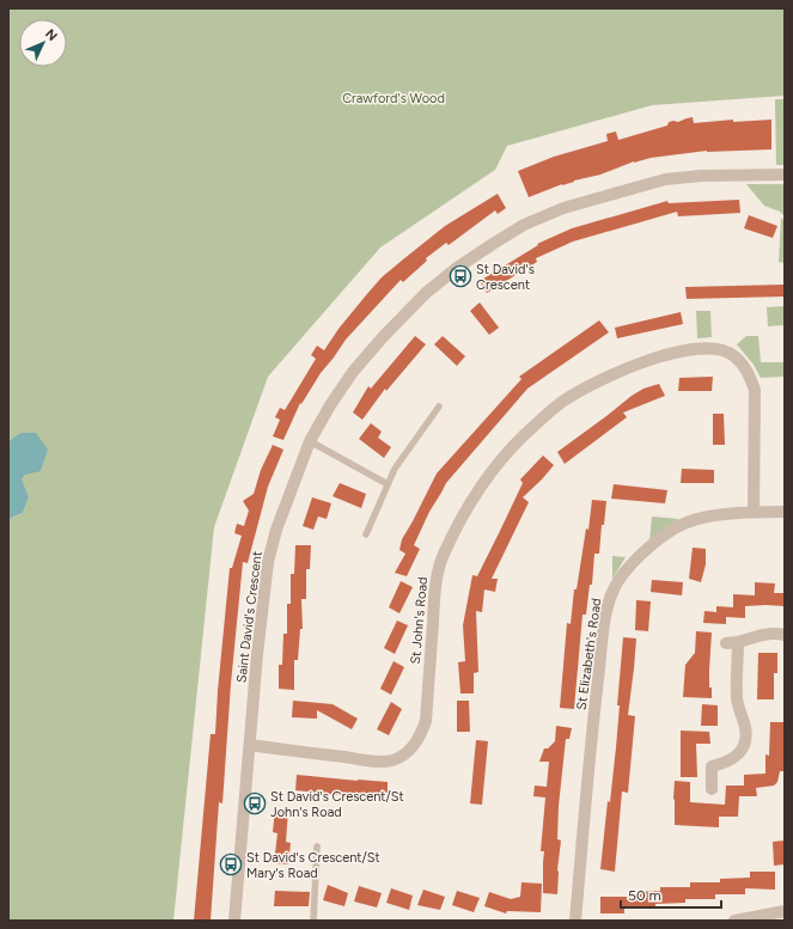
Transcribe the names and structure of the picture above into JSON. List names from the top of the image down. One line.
{"streets":{"street":["Saint David's Crescent","St John's Road","St Elizabeth's Road"]},"crossings":[["Saint David's Crescent","St John's Road"],["St John's Road","St Elizabeth's Road"]],"parks":["Crawford's Wood"],"places":{"bus stop":["St David's Crescent","St David's Crescent/St John's Road","St David's Crescent/St Mary's Road"]},"scale_bar":"50 m","north":"top right"}
